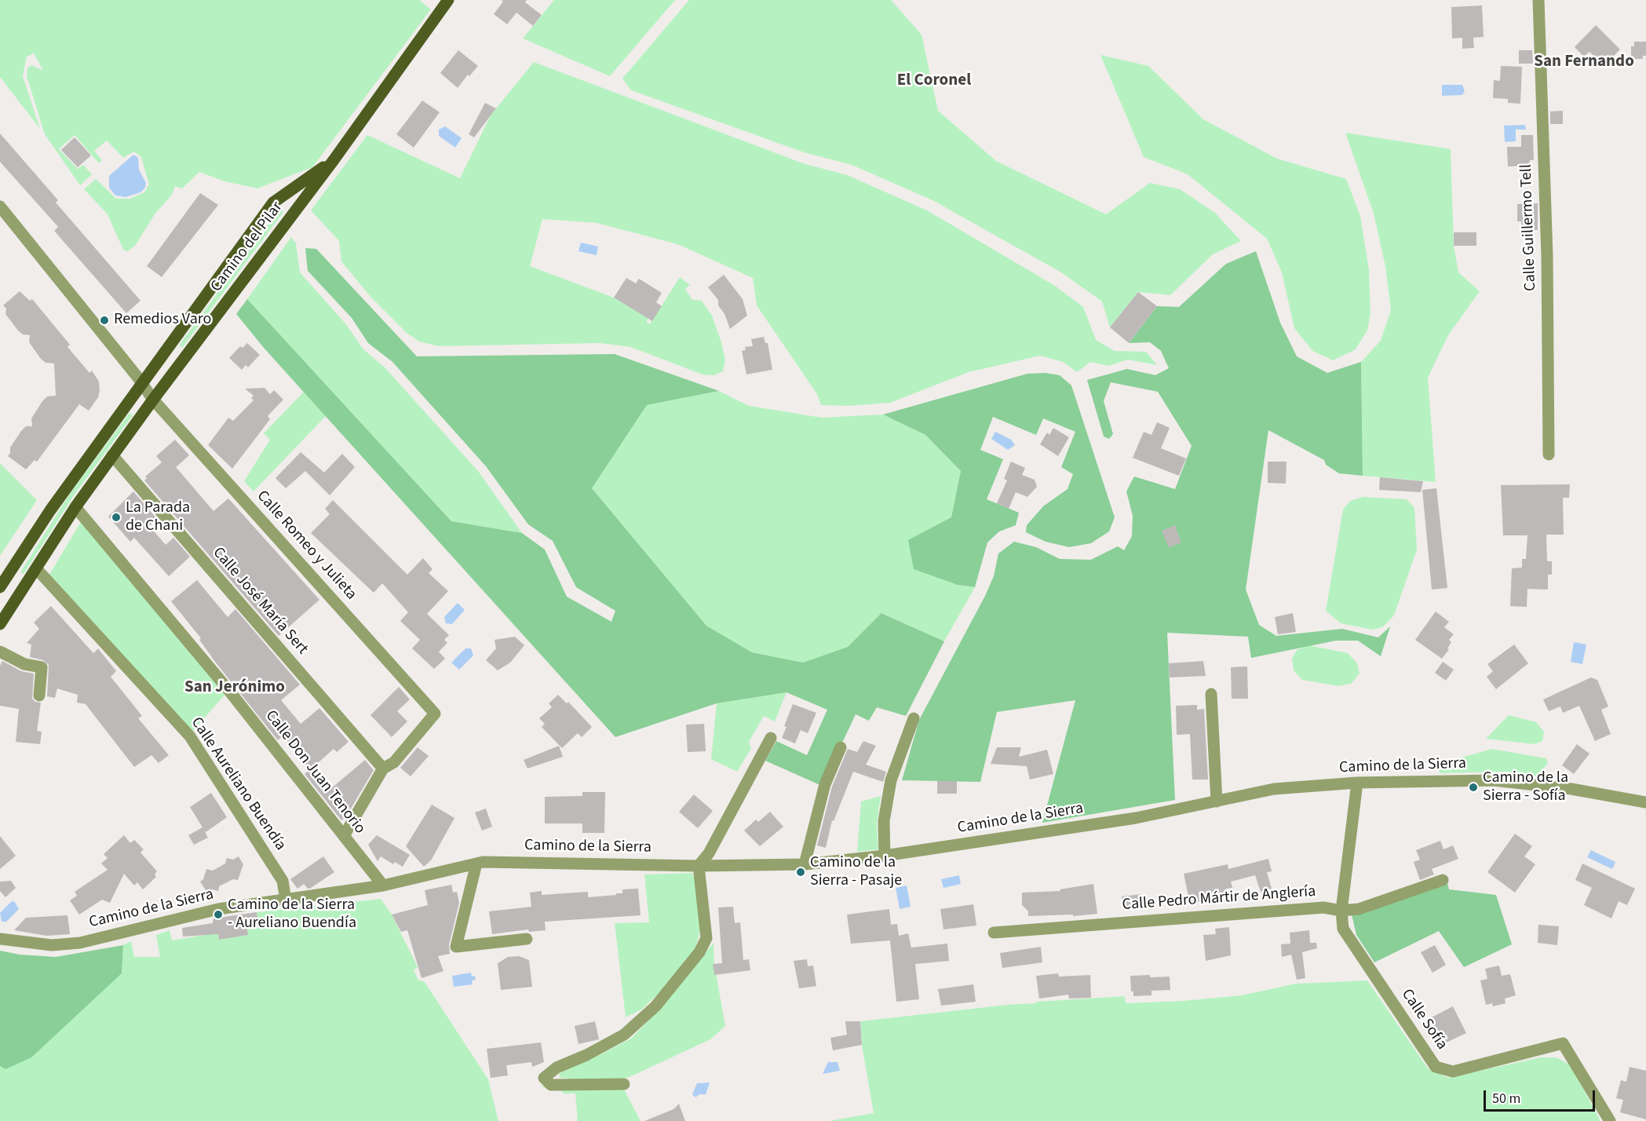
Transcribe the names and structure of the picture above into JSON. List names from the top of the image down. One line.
{"streets":{"main road":["Camino del Pilar"],"street":["Calle Guillermo Tell","Calle Romeo y Julieta","Calle José María Sert","Camino de la Sierra","Calle Don Juan Tenorio","Calle Aureliano Buendía","Calle Pedro Mártir de Anglería","Calle Sofía"]},"crossings":[["Camino del Pilar","Calle Romeo y Julieta"],["Camino del Pilar","Calle José María Sert"],["Camino del Pilar","Calle Don Juan Tenorio"],["Camino del Pilar","Calle Aureliano Buendía"],["Calle Romeo y Julieta","Calle José María Sert"],["Camino de la Sierra","Calle Don Juan Tenorio"],["Camino de la Sierra","Calle Aureliano Buendía"],["Camino de la Sierra","Calle Sofía"],["Calle Pedro Mártir de Anglería","Calle Sofía"]],"districts":["San Fernando","El Coronel","San Jerónimo"],"places":["Remedios Varo","La Parada de Chani","Camino de la Sierra - Sofía","Camino de la Sierra - Pasaje","Camino de la Sierra - Aureliano Buendía"],"scale_bar":"50 m"}
